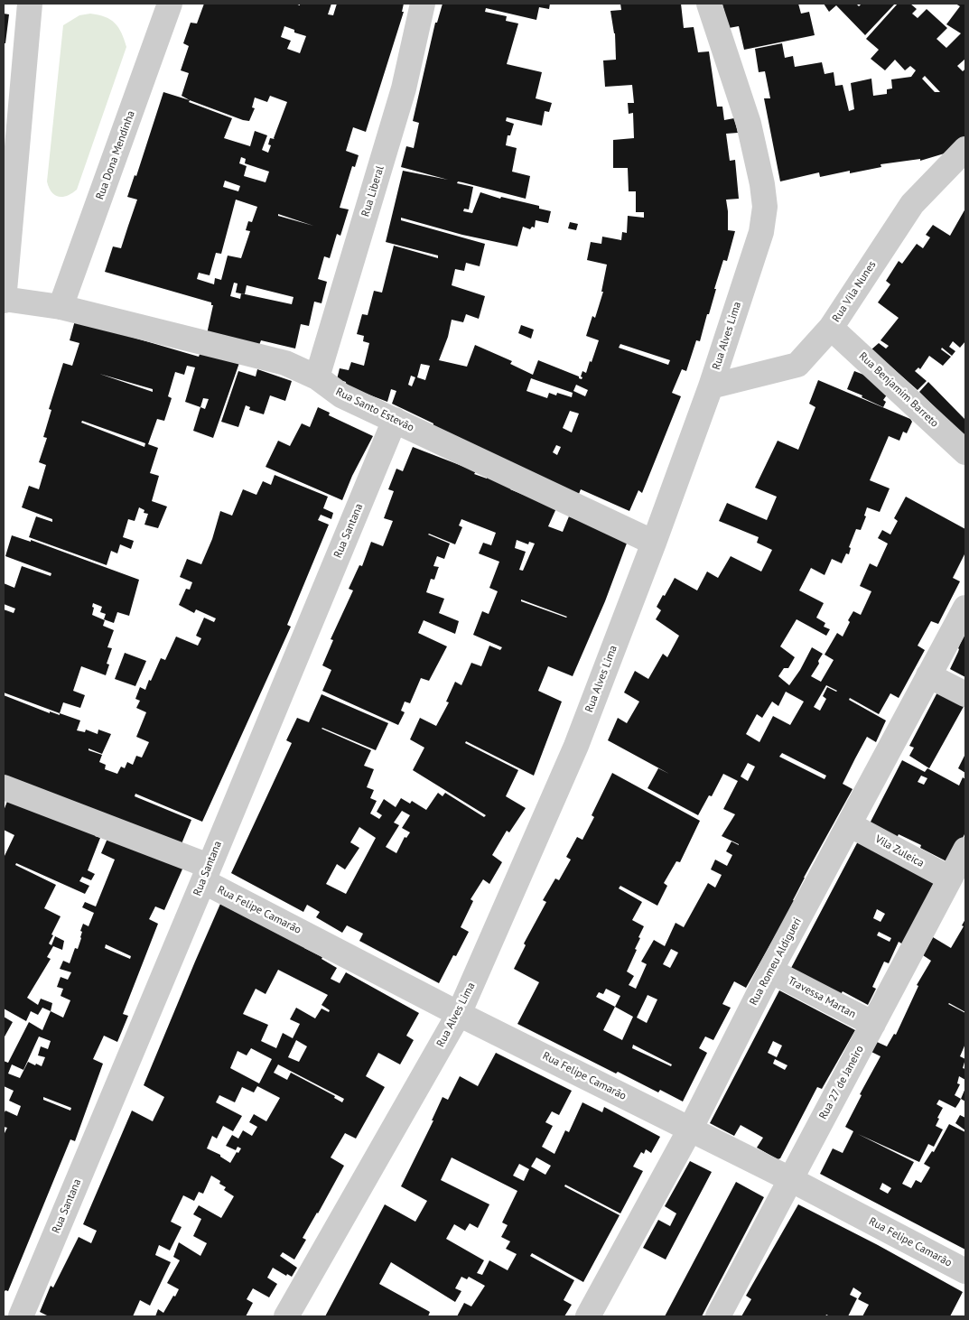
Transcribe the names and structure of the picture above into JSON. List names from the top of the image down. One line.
{"streets":{"street":["Rua Dona Mendinha","Rua Liberal","Rua Vila Nunes","Rua Alves Lima","Rua Benjamim Barreto","Rua Santo Estevão","Rua Santana","Vila Zuleica","Rua Felipe Camarão","Rua Romeu Aldigueri","Travessa Martan","Rua 27 de Janeiro"]},"crossings":[["Rua Dona Mendinha","Rua Santo Estevão"],["Rua Liberal","Rua Santo Estevão"],["Rua Vila Nunes","Rua Alves Lima"],["Rua Vila Nunes","Rua Benjamim Barreto"],["Rua Alves Lima","Rua Santo Estevão"],["Rua Alves Lima","Rua Felipe Camarão"],["Rua Santo Estevão","Rua Santana"],["Rua Santana","Rua Felipe Camarão"],["Vila Zuleica","Rua Romeu Aldigueri"],["Vila Zuleica","Rua 27 de Janeiro"],["Rua Felipe Camarão","Rua Romeu Aldigueri"],["Rua Felipe Camarão","Rua 27 de Janeiro"],["Rua Romeu Aldigueri","Travessa Martan"],["Travessa Martan","Rua 27 de Janeiro"]]}
